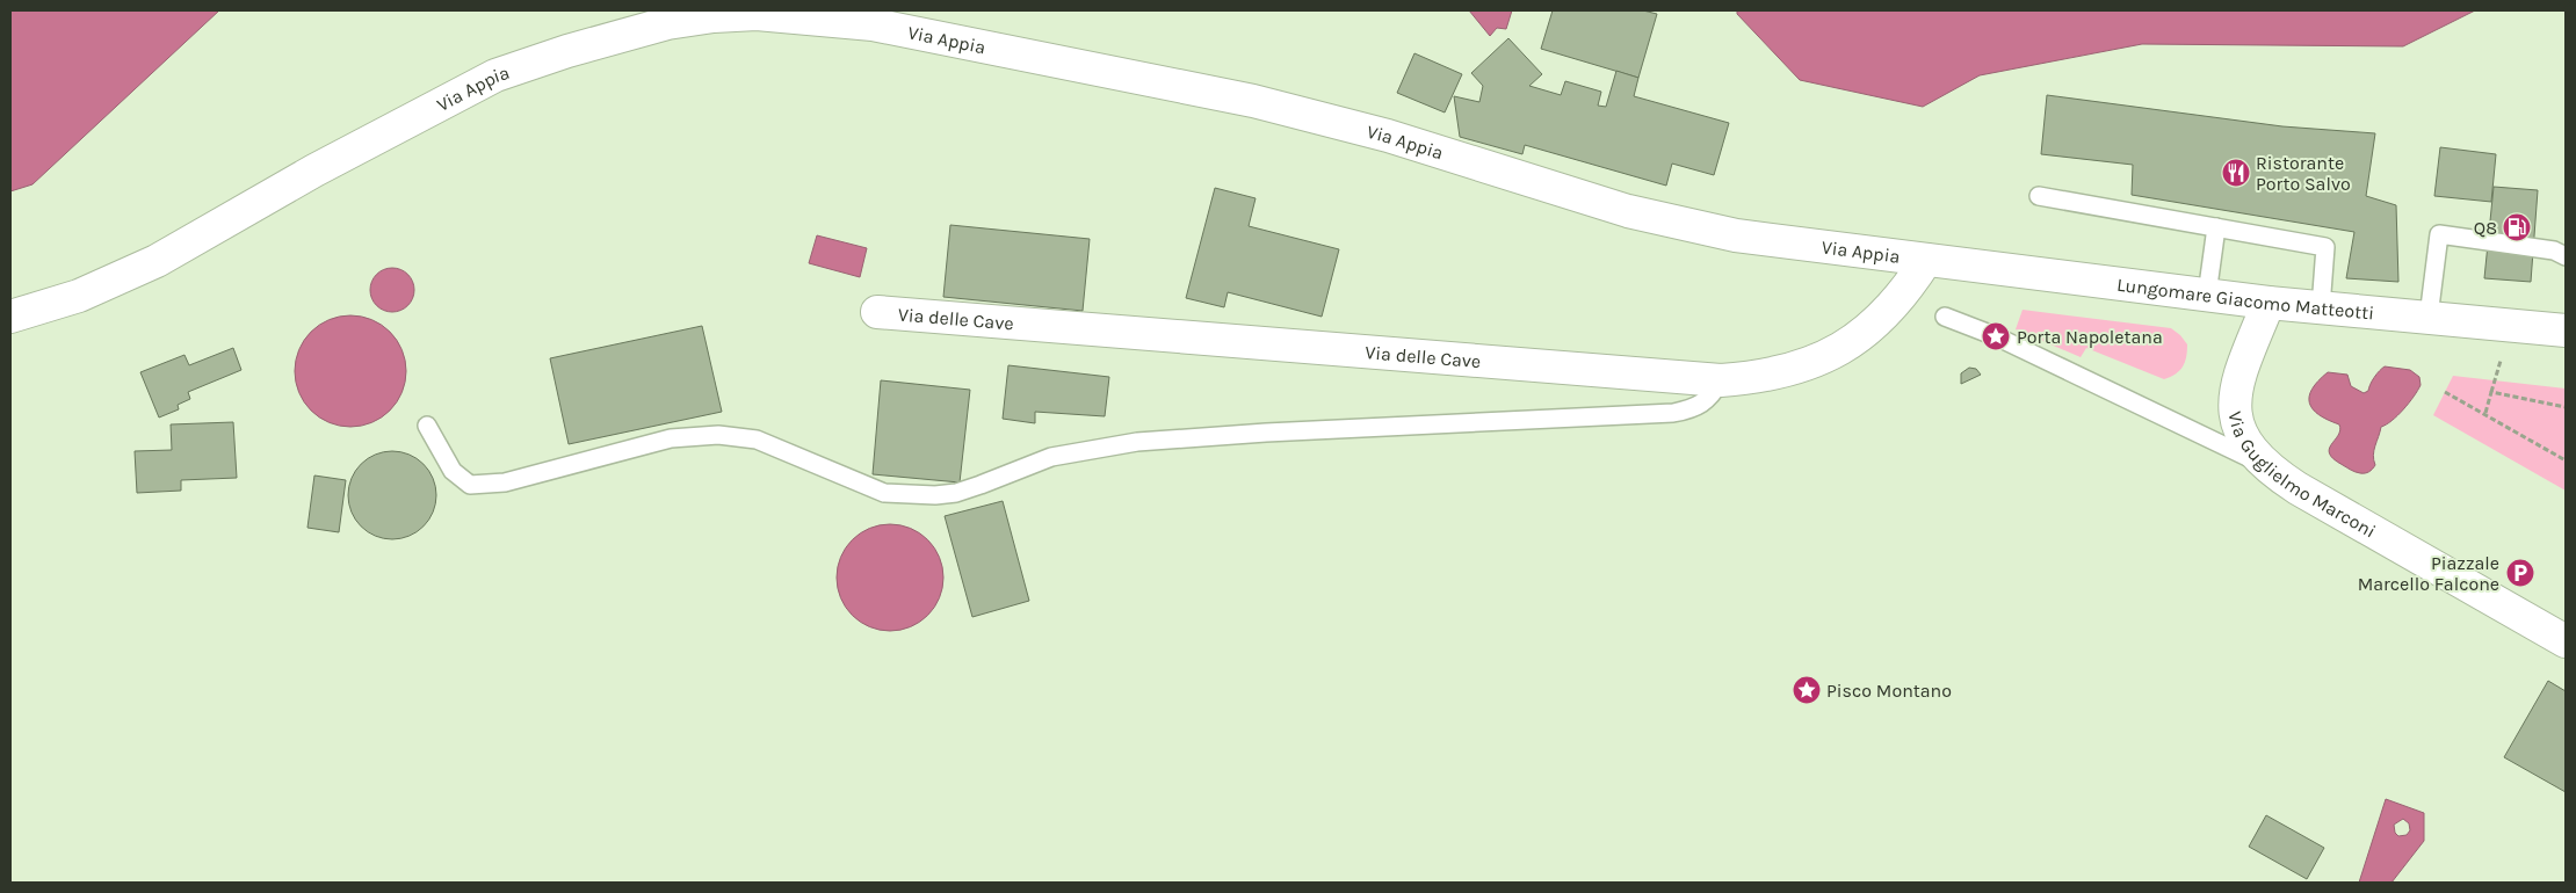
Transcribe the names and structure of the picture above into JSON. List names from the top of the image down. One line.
{"streets":{"main road":["Via Appia","Lungomare Giacomo Matteotti","Via delle Cave","Via Guglielmo Marconi"]},"crossings":[["Via Appia","Lungomare Giacomo Matteotti"],["Via Appia","Via delle Cave"],["Lungomare Giacomo Matteotti","Via delle Cave"],["Lungomare Giacomo Matteotti","Via Guglielmo Marconi"]],"places":{"restaurant":["Ristorante Porto Salvo"],"fuel station":["Q8"],"place":["Porta Napoletana","Pisco Montano"],"parking":["Piazzale Marcello Falcone"]}}
